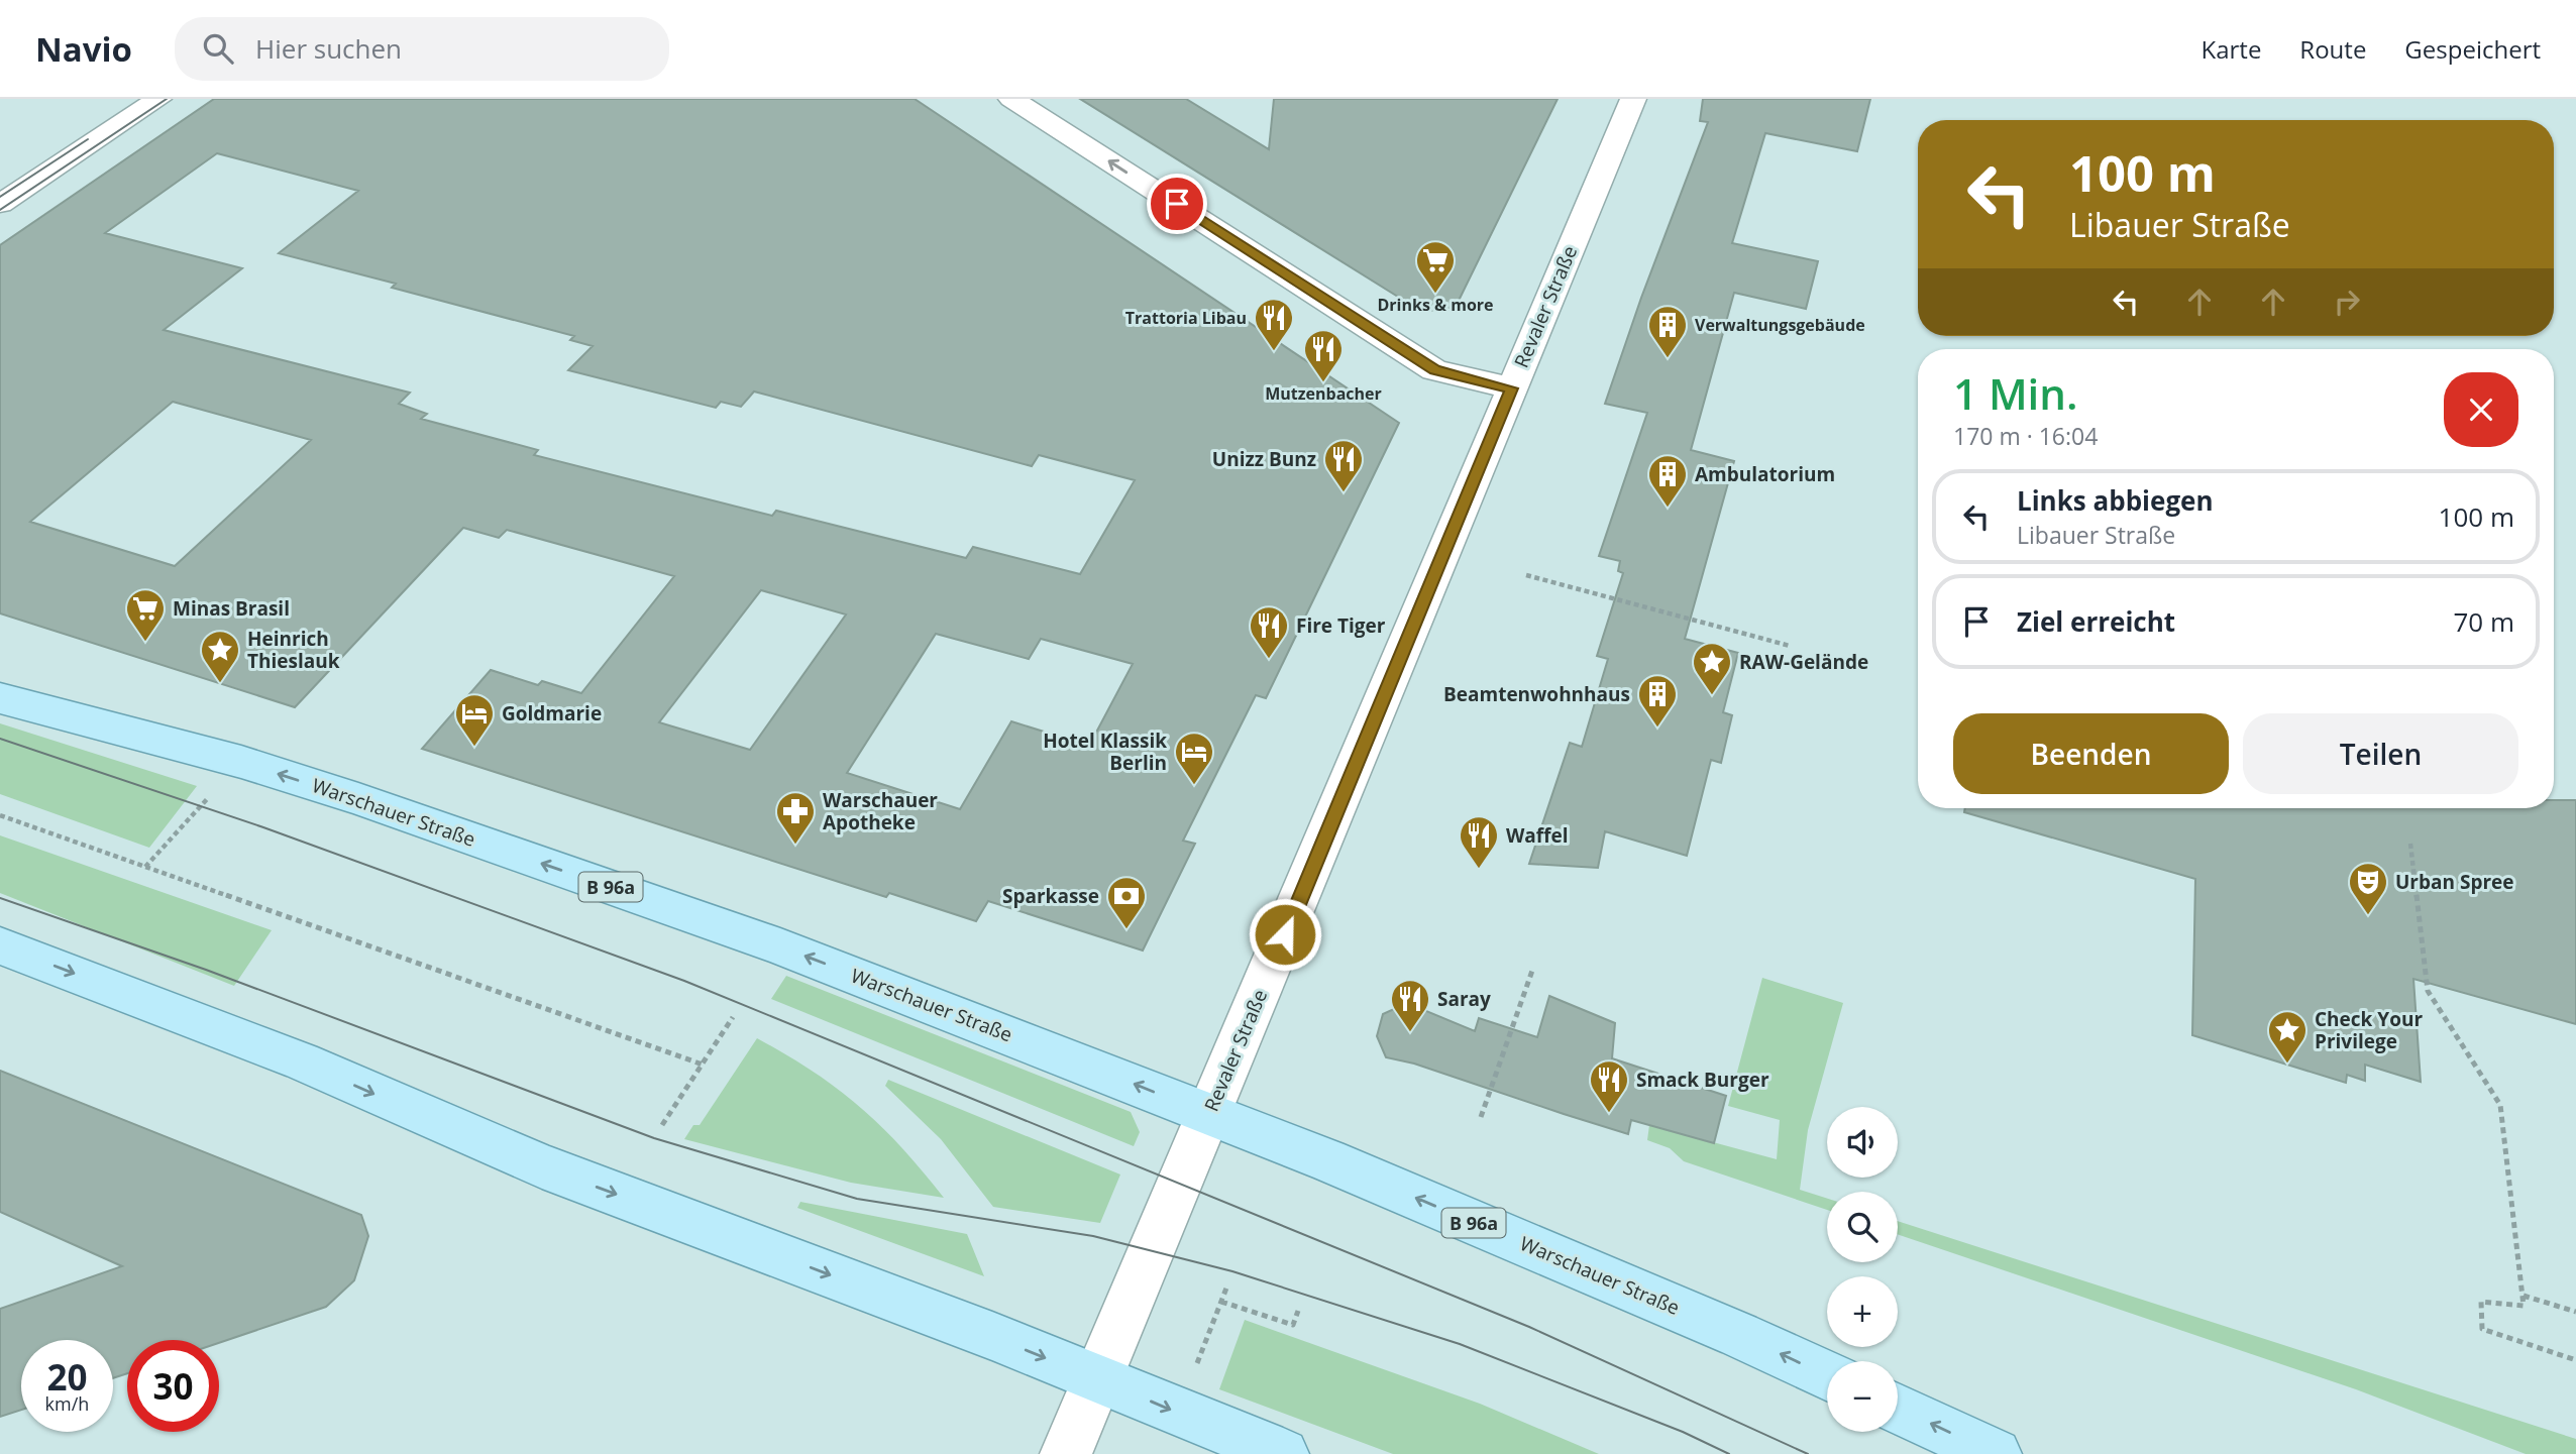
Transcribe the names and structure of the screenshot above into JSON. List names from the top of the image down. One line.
{"streets":{"main road":["Warschauer Straße","B 96a"],"street":["Revaler Straße"]},"crossings":[["Revaler Straße","Warschauer Straße"]],"places":{"supermarket":["Drinks & more","Minas Brasil"],"restaurant":["Trattoria Libau","Mutzenbacher","Unizz Bunz","Fire Tiger","Waffel","Saray","Smack Burger"],"building":["Verwaltungsgebäude","Ambulatorium","Beamtenwohnhaus"],"place":["Heinrich Thieslauk","RAW-Gelände","Check Your Privilege"],"hotel":["Goldmarie","Hotel Klassik Berlin"],"pharmacy":["Warschauer Apotheke"],"theatre":["Urban Spree"],"bank":["Sparkasse"]},"page":{"header":"Navio","search":"Hier suchen","nav":["Karte","Route","Gespeichert"],"turn":["100 m","Libauer Straße"],"heading":["1 Min.","170 m · 16:04"],"list":[{"name":"Links abbiegen","note":"Libauer Straße","value":"100 m"},{"name":"Ziel erreicht","value":"70 m"}],"buttons":["Beenden","Teilen"],"map_buttons":["+","−"],"speed":"20 km/h","limit":"30"}}
